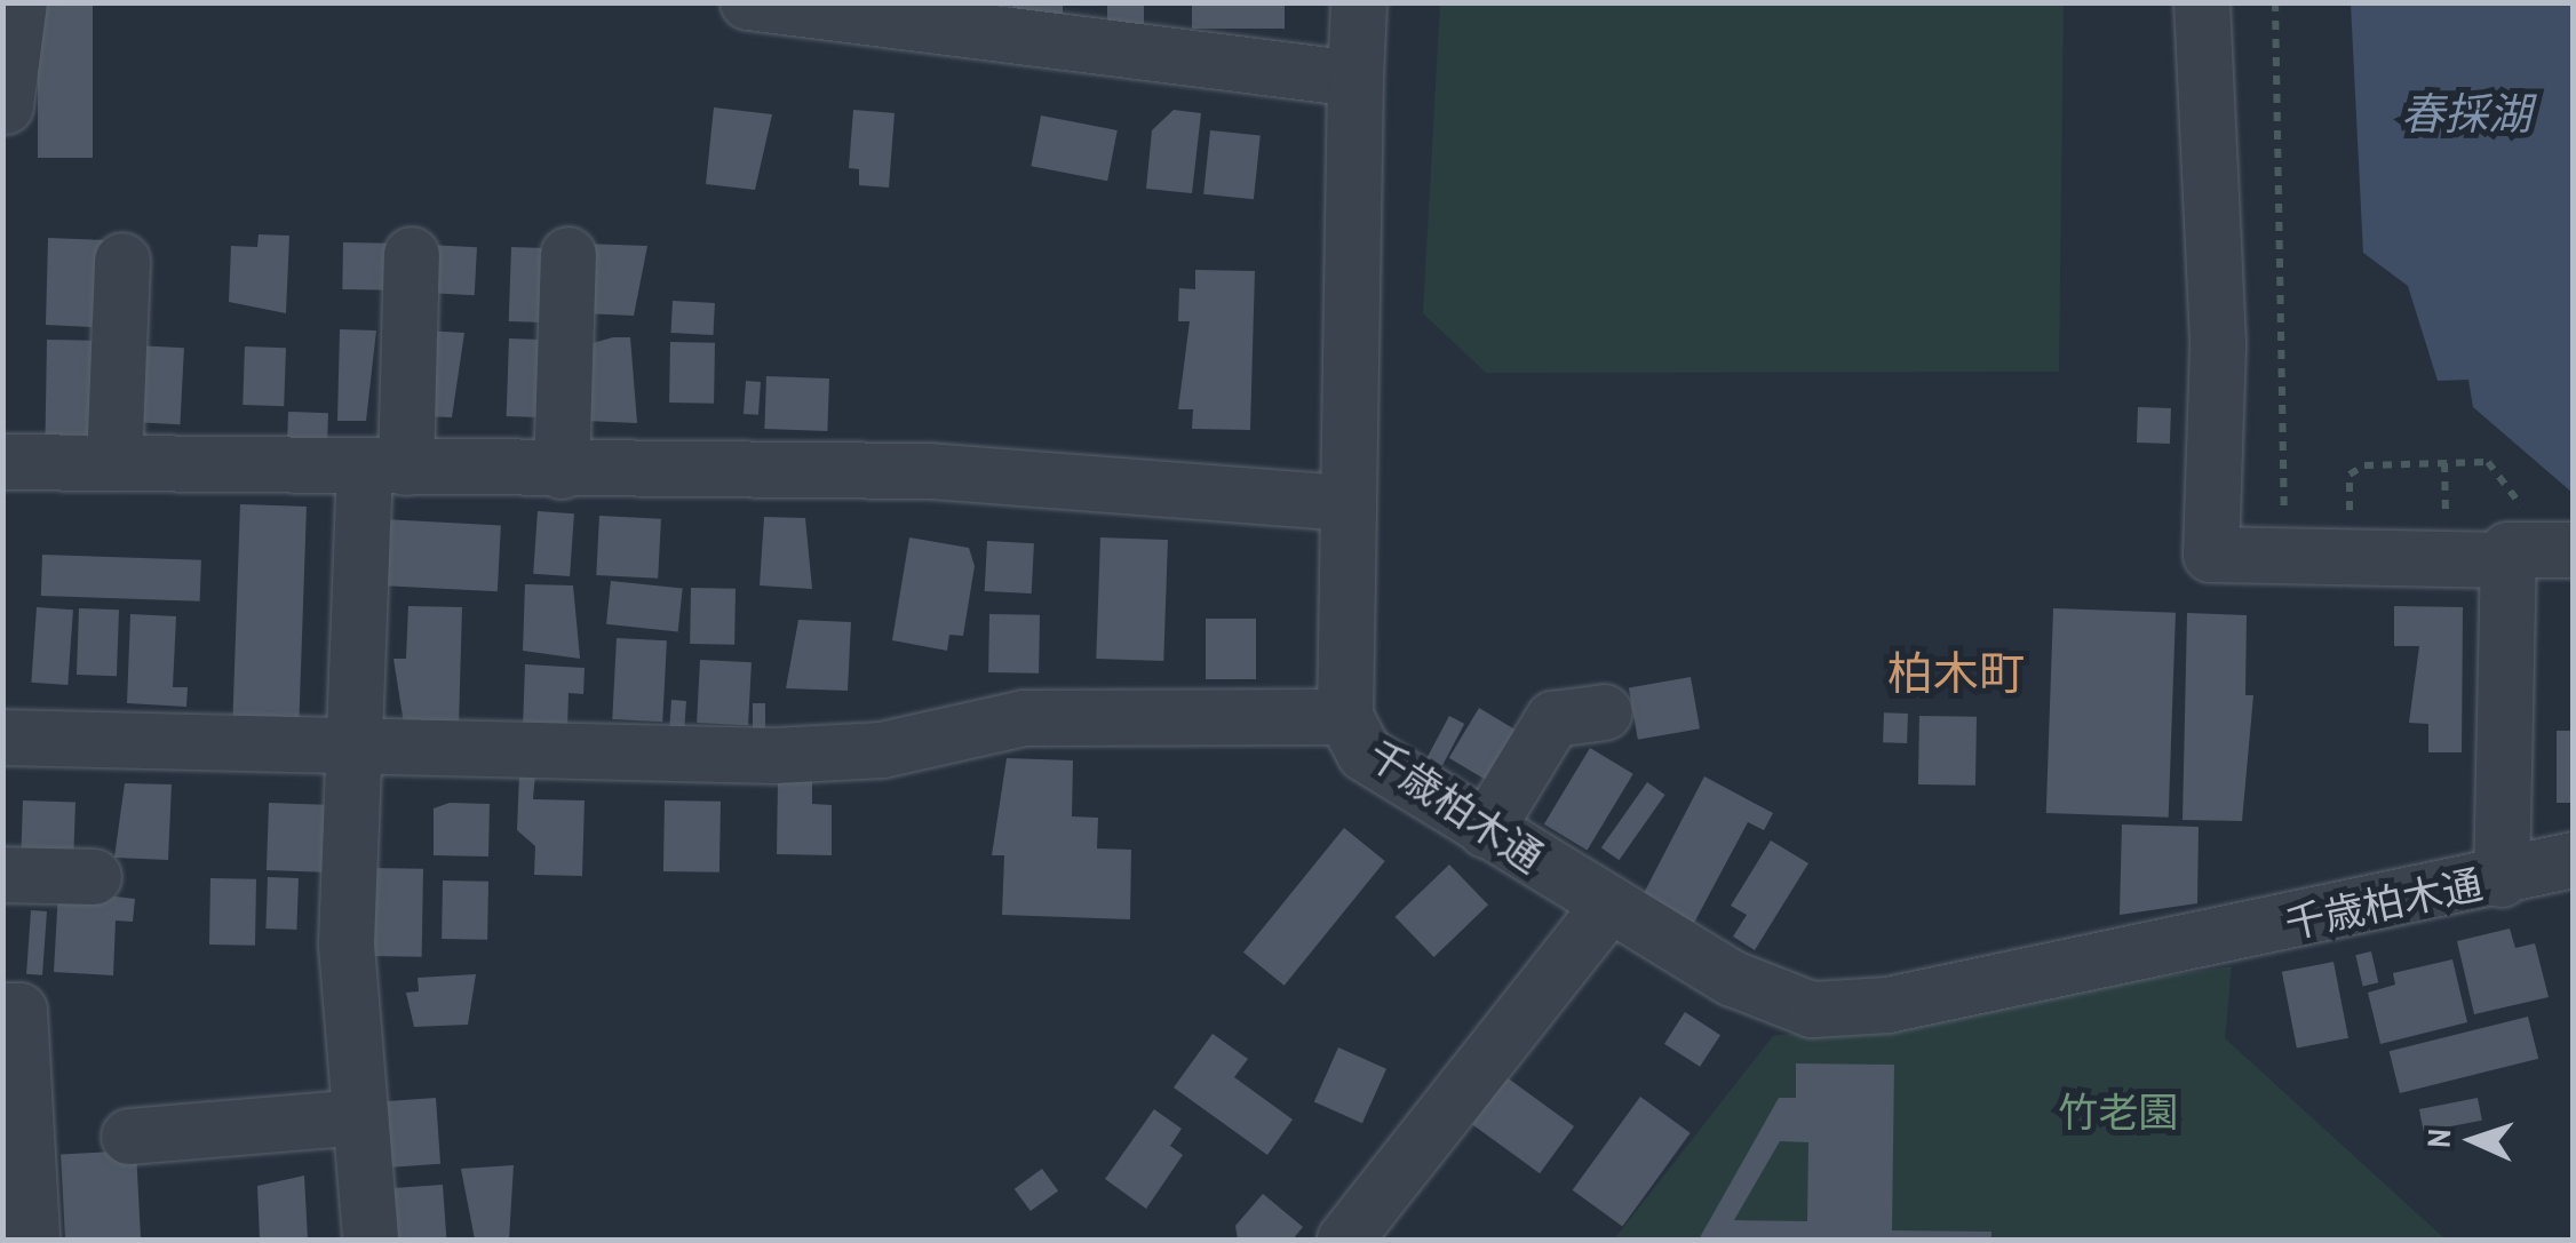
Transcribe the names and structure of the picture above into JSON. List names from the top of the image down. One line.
{"streets":{"street":["千歳柏木通"]},"districts":["柏木町"],"water":["春採湖"],"parks":["竹老園"],"north":"left"}
